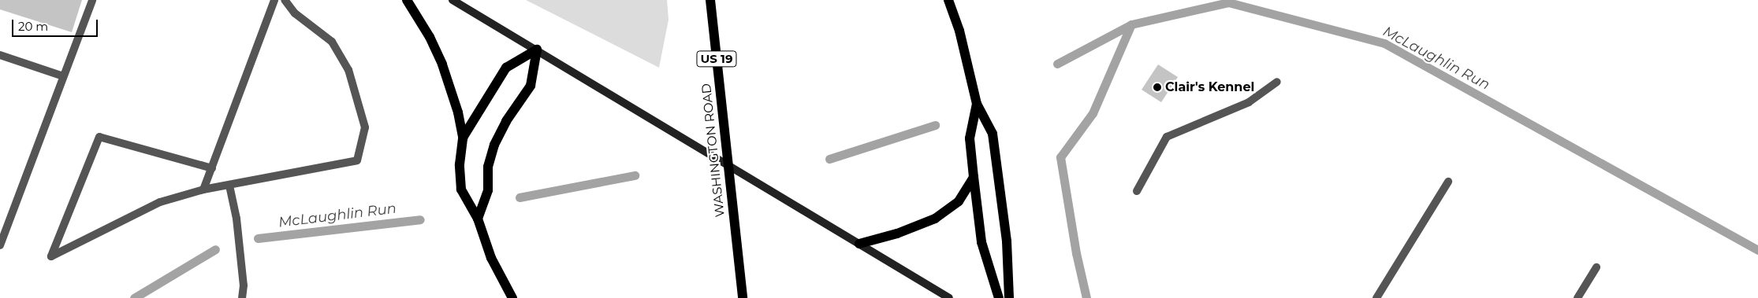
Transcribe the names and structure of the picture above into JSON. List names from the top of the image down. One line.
{"streets":{"main road":["US 19","WASHINGTON ROAD"]},"water":["McLaughlin Run"],"places":["Clair's Kennel"],"scale_bar":"20 m"}
